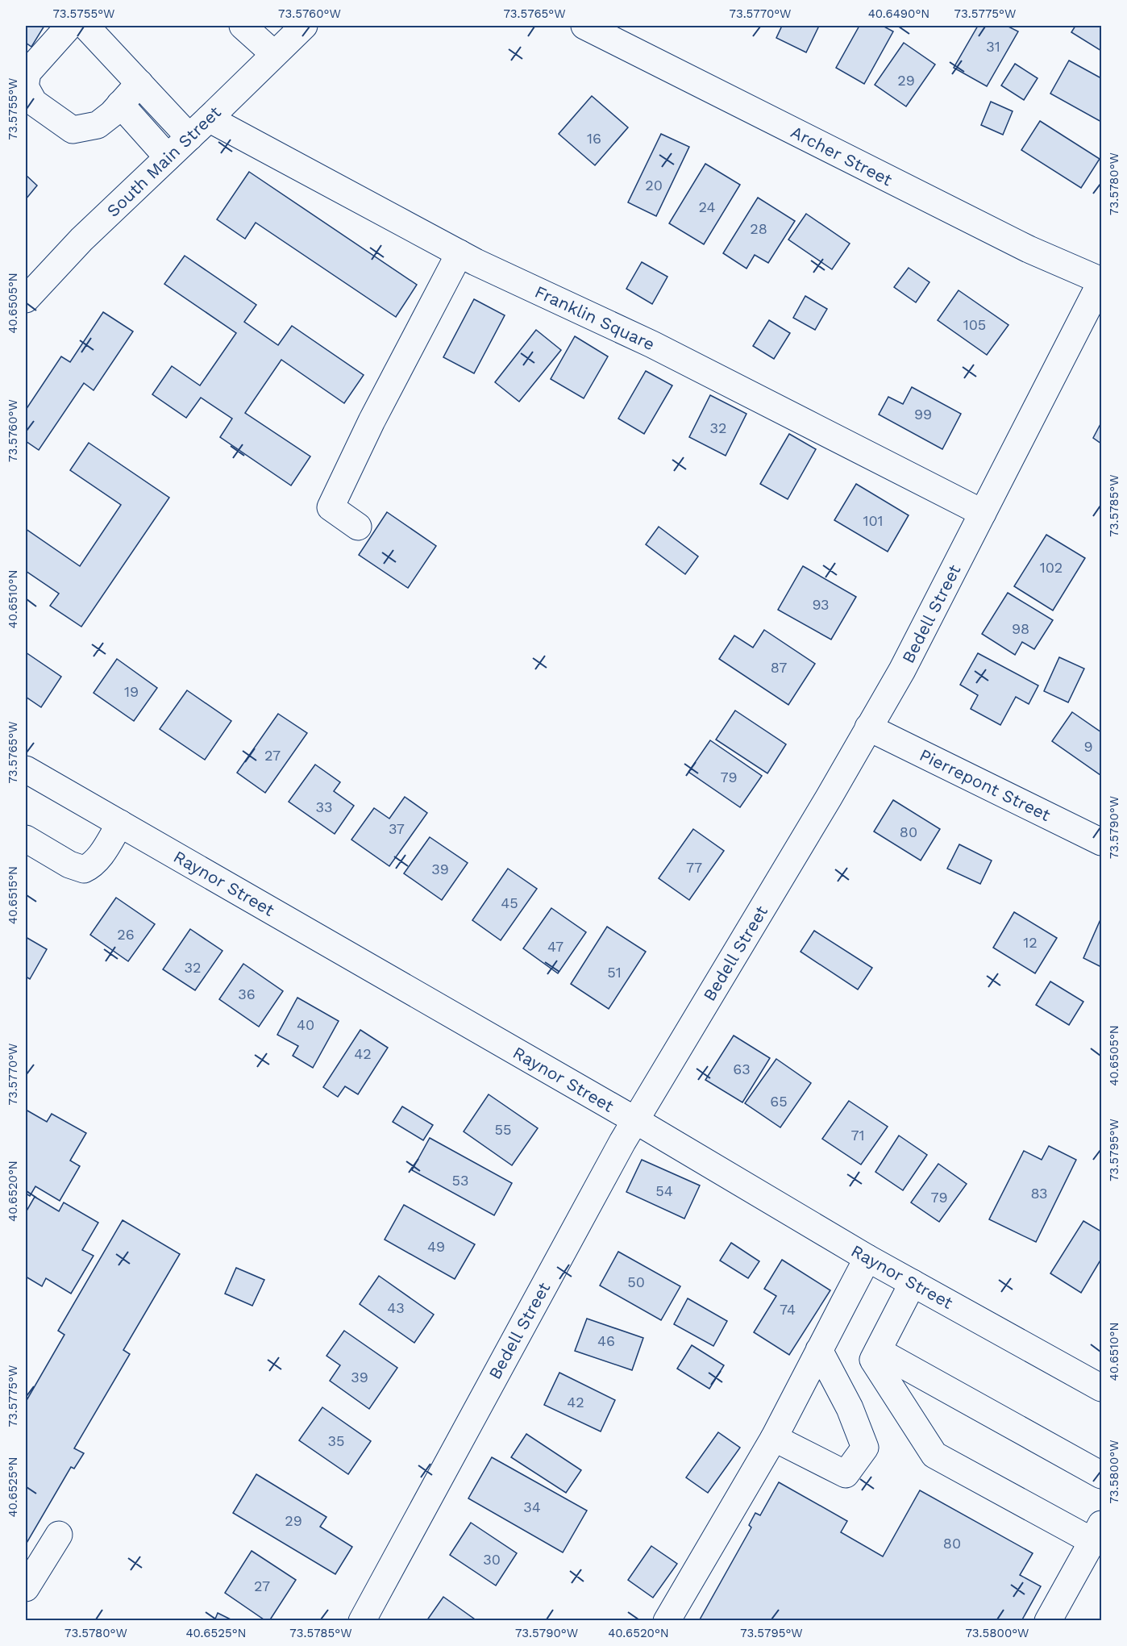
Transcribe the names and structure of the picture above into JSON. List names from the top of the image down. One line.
{"streets":{"street":["Archer Street","South Main Street","Franklin Square","Bedell Street","Pierrepont Street","Raynor Street"]},"crossings":[["Archer Street","Bedell Street"],["South Main Street","Franklin Square"],["Franklin Square","Bedell Street"],["Bedell Street","Pierrepont Street"],["Bedell Street","Raynor Street"]],"house_numbers":["31","29","16","20","24","28","105","99","32","101","102","93","98","87","19","9","27","79","33","37","80","77","39","45","26","12","47","32","51","36","40","42","63","65","55","71","53","54","83","79","49","50","43","74","46","39","42","35","34","29","80","30","27"],"coordinates":["73.5755°W","73.5760°W","73.5765°W","73.5770°W","40.6490°N","73.5775°W","73.5780°W","40.6505°N","73.5785°W","40.6510°N","73.5790°W","40.6515°N","73.5795°W","40.6520°N","73.5800°W","40.6525°N"]}
